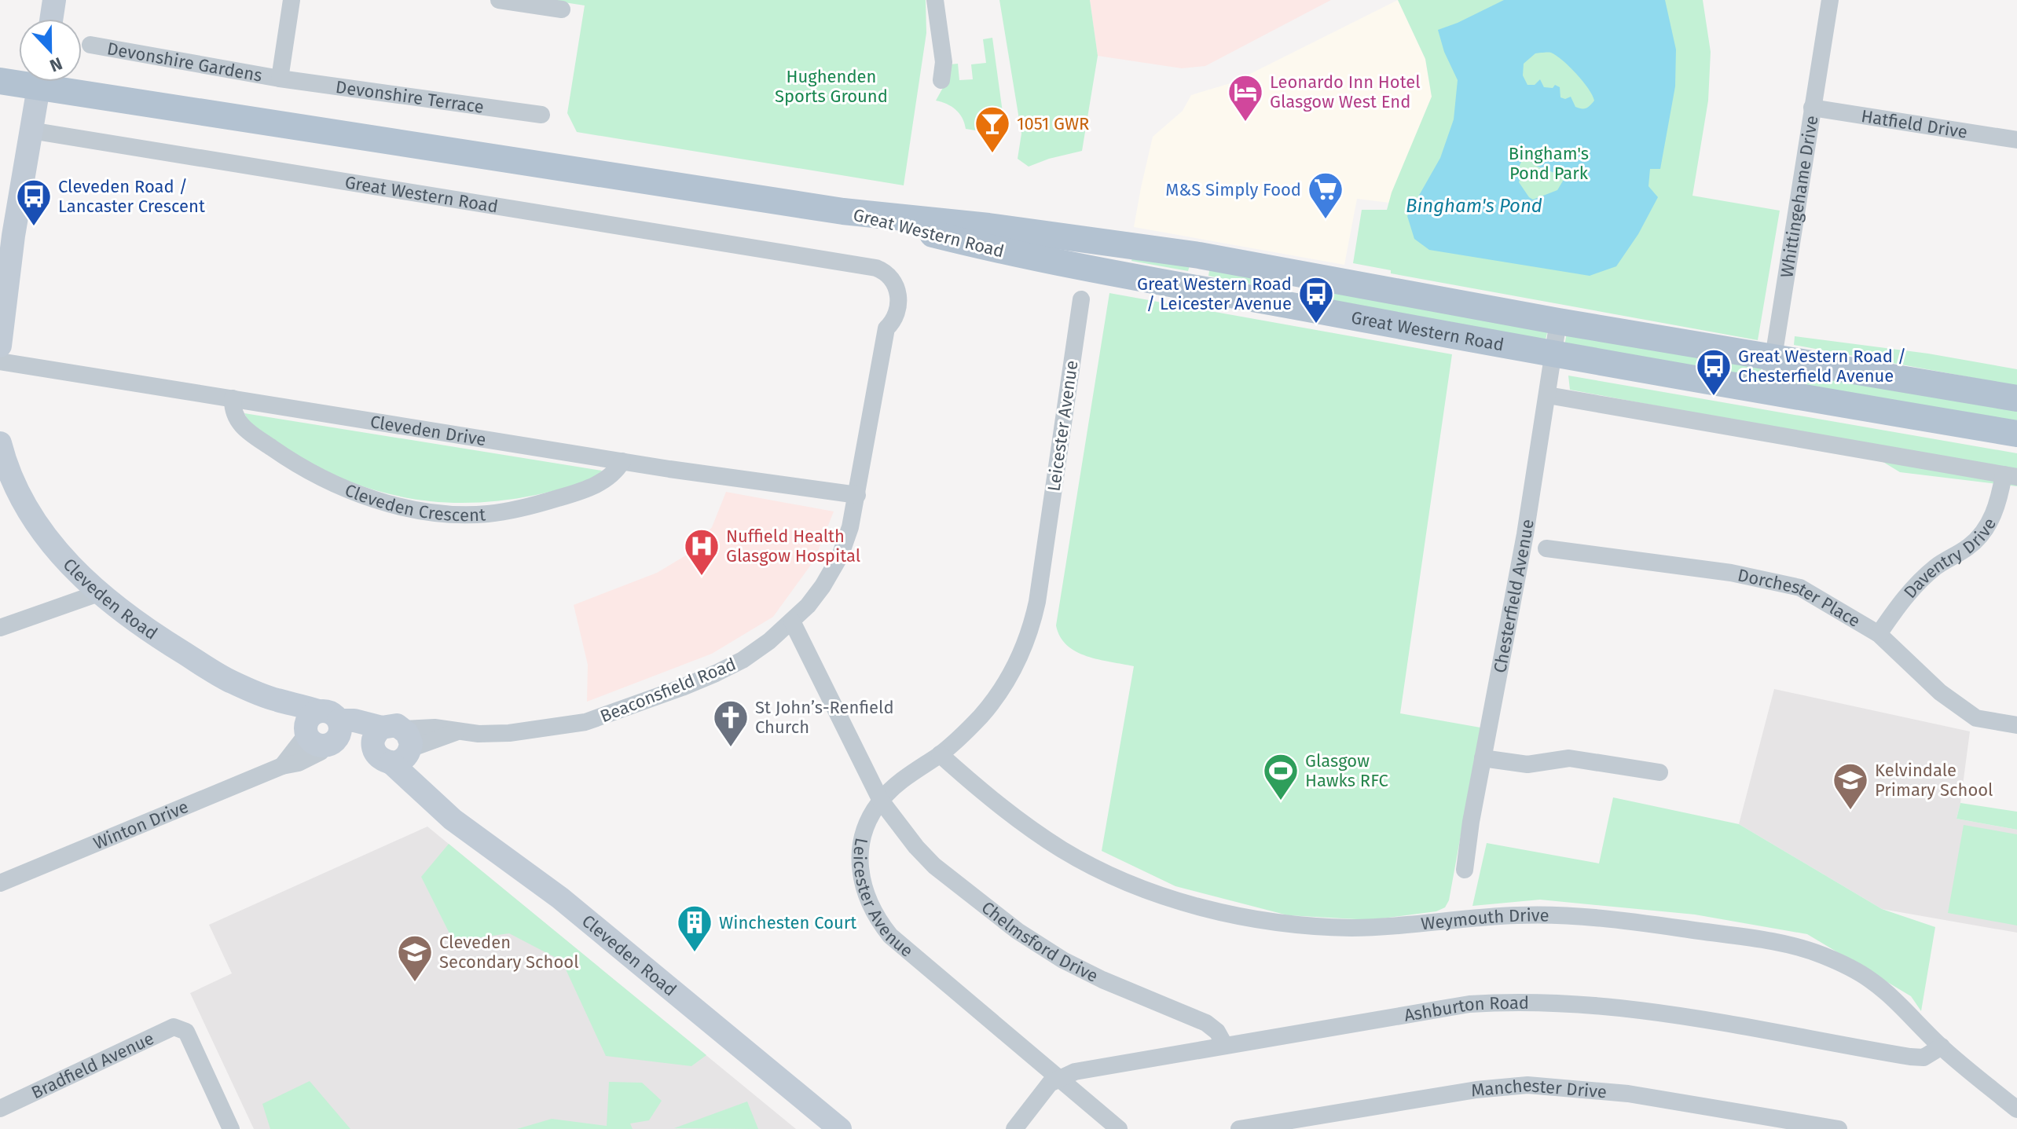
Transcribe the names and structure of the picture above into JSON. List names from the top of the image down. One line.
{"streets":{"main road":["Great Western Road"],"street":["Devonshire Gardens","Devonshire Terrace","Hatfield Drive","Whittingehame Drive","Leicester Avenue","Cleveden Drive","Cleveden Crescent","Daventry Drive","Chesterfield Avenue","Cleveden Road","Dorchester Place","Beaconsfield Road","Winton Drive","Weymouth Drive","Chelmsford Drive","Ashburton Road","Bradfield Avenue","Manchester Drive"]},"crossings":[["Devonshire Gardens","Devonshire Terrace"],["Hatfield Drive","Whittingehame Drive"],["Great Western Road","Whittingehame Drive"],["Great Western Road","Chesterfield Avenue"],["Great Western Road","Beaconsfield Road"],["Leicester Avenue","Weymouth Drive"],["Leicester Avenue","Chelmsford Drive"],["Leicester Avenue","Ashburton Road"],["Cleveden Drive","Cleveden Crescent"],["Cleveden Drive","Beaconsfield Road"],["Daventry Drive","Dorchester Place"],["Cleveden Road","Beaconsfield Road"],["Cleveden Road","Winton Drive"],["Beaconsfield Road","Chelmsford Drive"],["Weymouth Drive","Ashburton Road"],["Chelmsford Drive","Ashburton Road"]],"water":["Bingham's Pond"],"parks":["Hughenden Sports Ground","Bingham's Pond Park"],"places":{"hotel":["Leonardo Inn Hotel Glasgow West End"],"bar":["1051 GWR"],"supermarket":["M&S Simply Food"],"bus stop":["Cleveden Road / Lancaster Crescent","Great Western Road / Leicester Avenue","Great Western Road / Chesterfield Avenue"],"hospital":["Nuffield Health Glasgow Hospital"],"church":["St John’s-Renfield Church"],"sports":["Glasgow Hawks RFC"],"school or university":["Kelvindale Primary School","Cleveden Secondary School"],"building":["Winchesten Court"]},"north":"bottom"}
